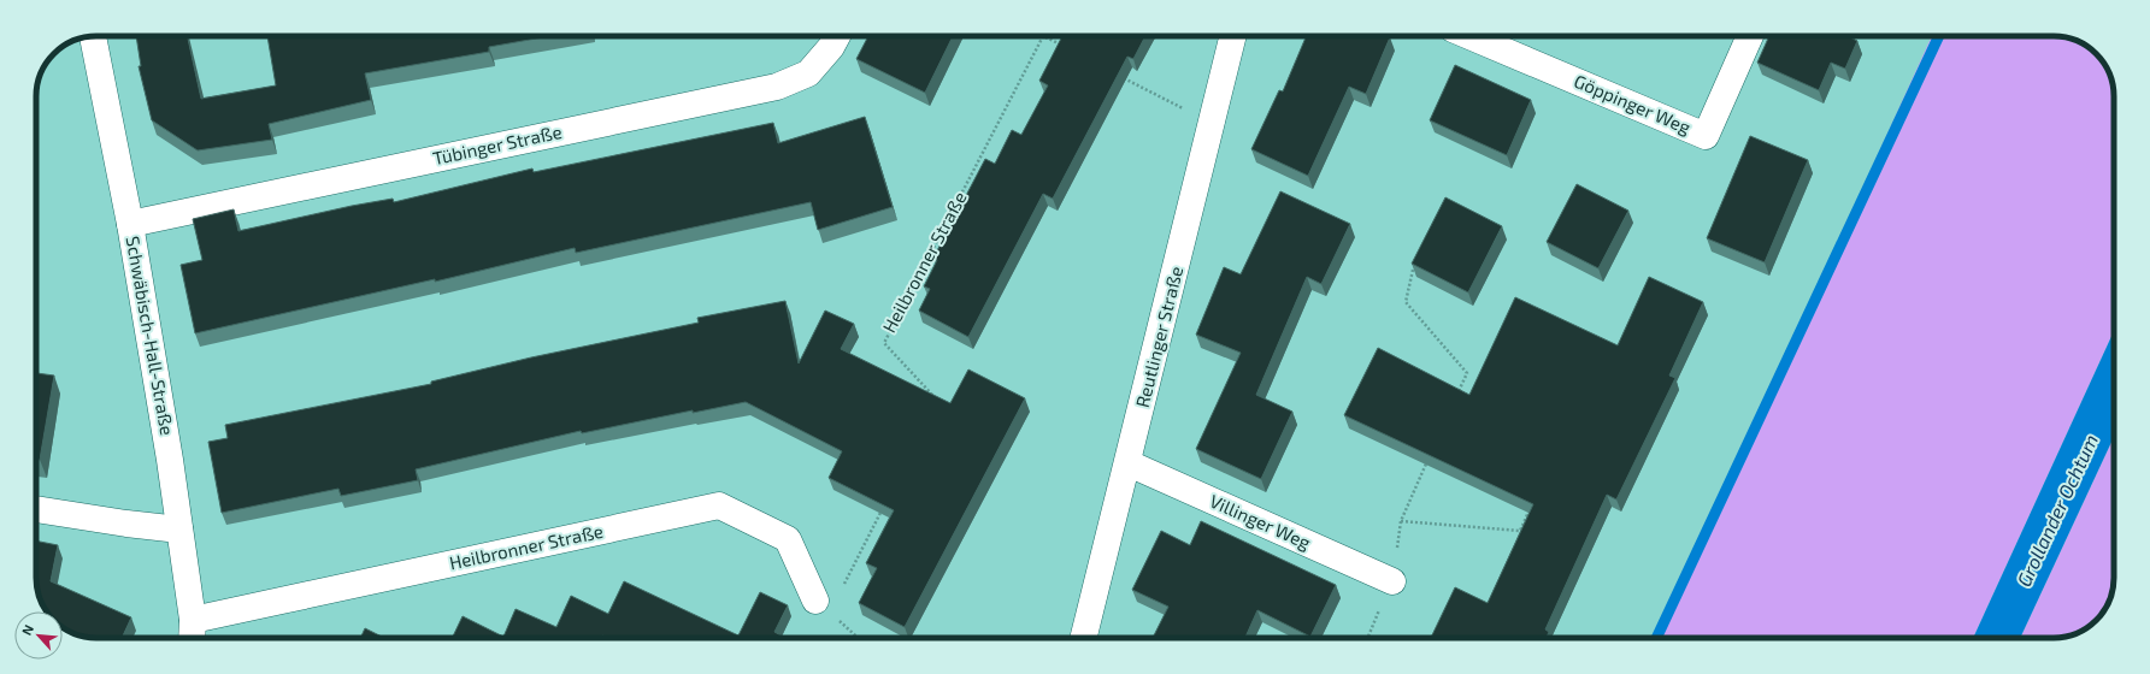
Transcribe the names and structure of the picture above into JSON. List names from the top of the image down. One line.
{"streets":{"street":["Göppinger Weg","Tübinger Straße","Heilbronner Straße","Schwäbisch-Hall-Straße","Reutlinger Straße","Villinger Weg"]},"crossings":[["Tübinger Straße","Schwäbisch-Hall-Straße"],["Heilbronner Straße","Schwäbisch-Hall-Straße"],["Reutlinger Straße","Villinger Weg"]],"water":["Grollander Ochtum"],"north":"top left"}
